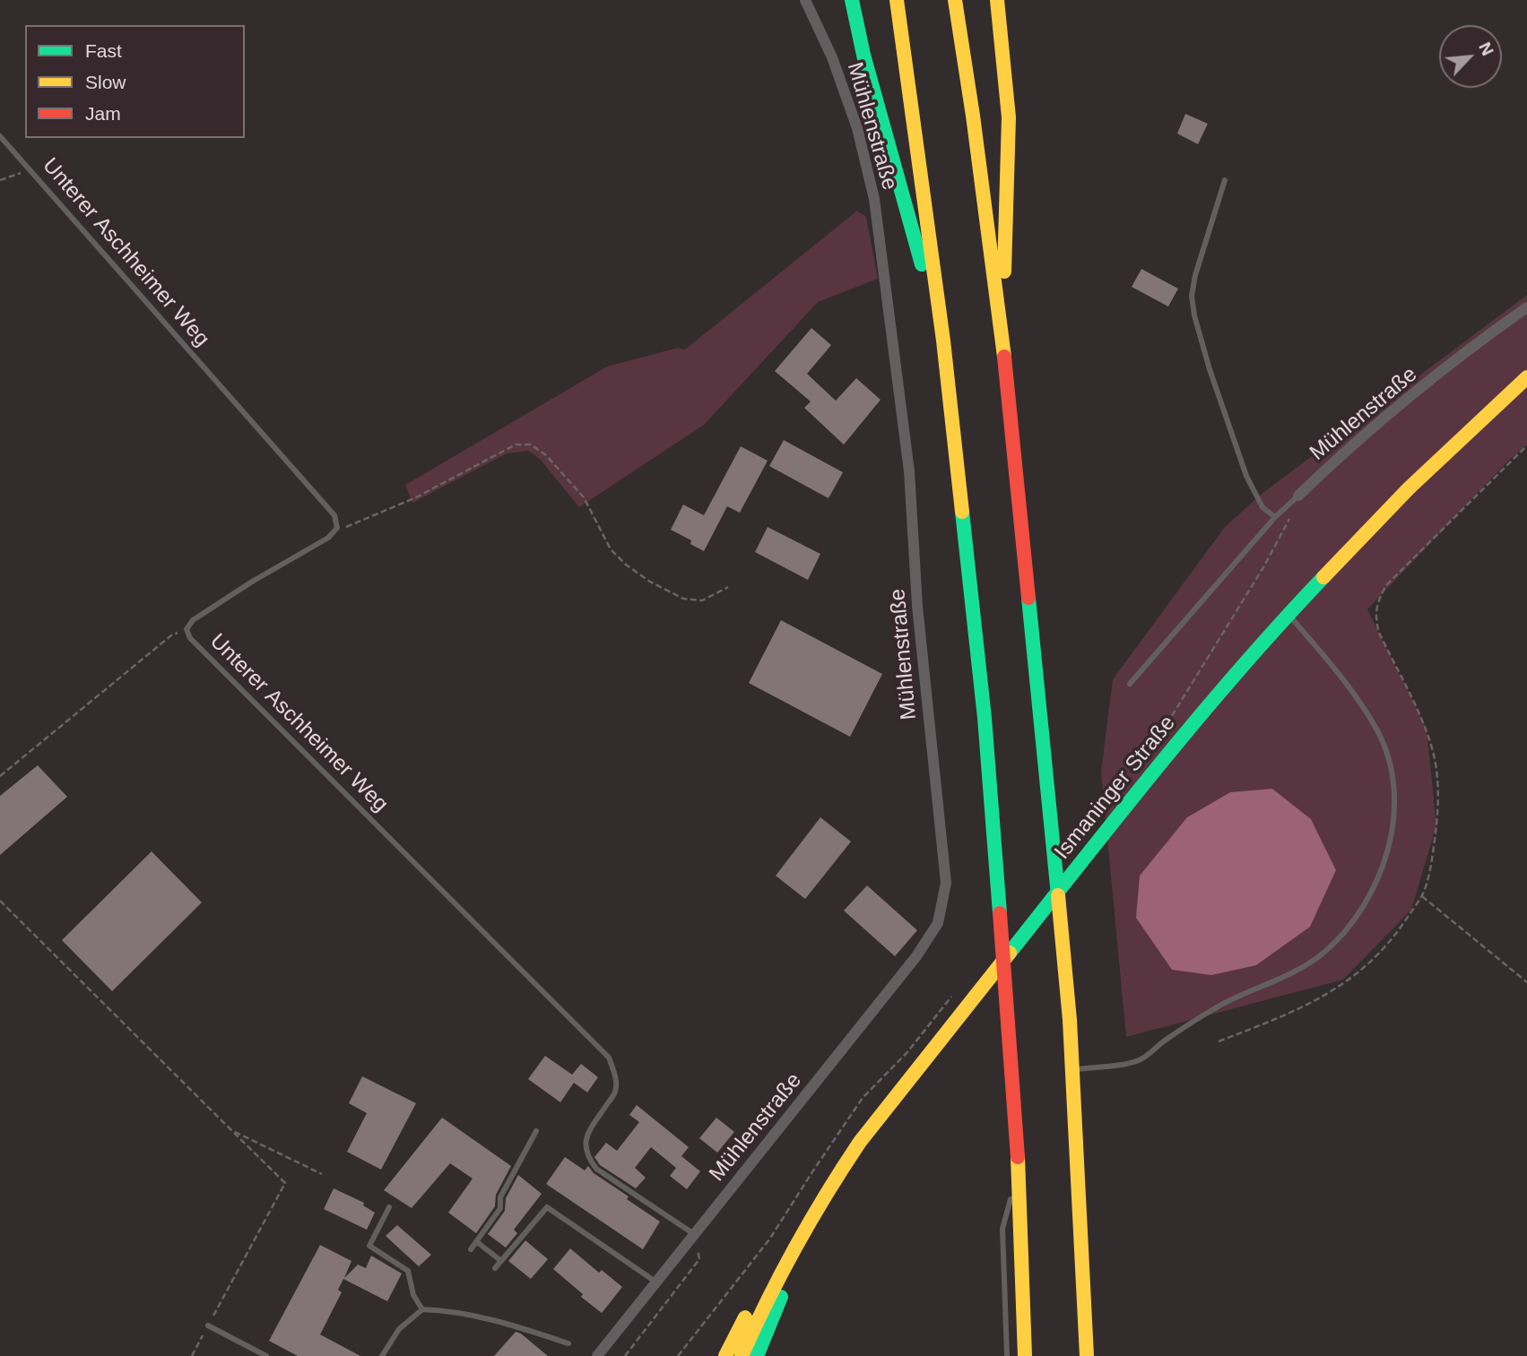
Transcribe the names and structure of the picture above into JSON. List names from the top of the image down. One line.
{"streets":{"main road":["Ismaninger Straße"],"street":["Mühlenstraße"],"lane":["Unterer Aschheimer Weg"]},"crossings":[["Mühlenstraße","Unterer Aschheimer Weg"]],"legend":["Fast","Slow","Jam"],"north":"top right"}
